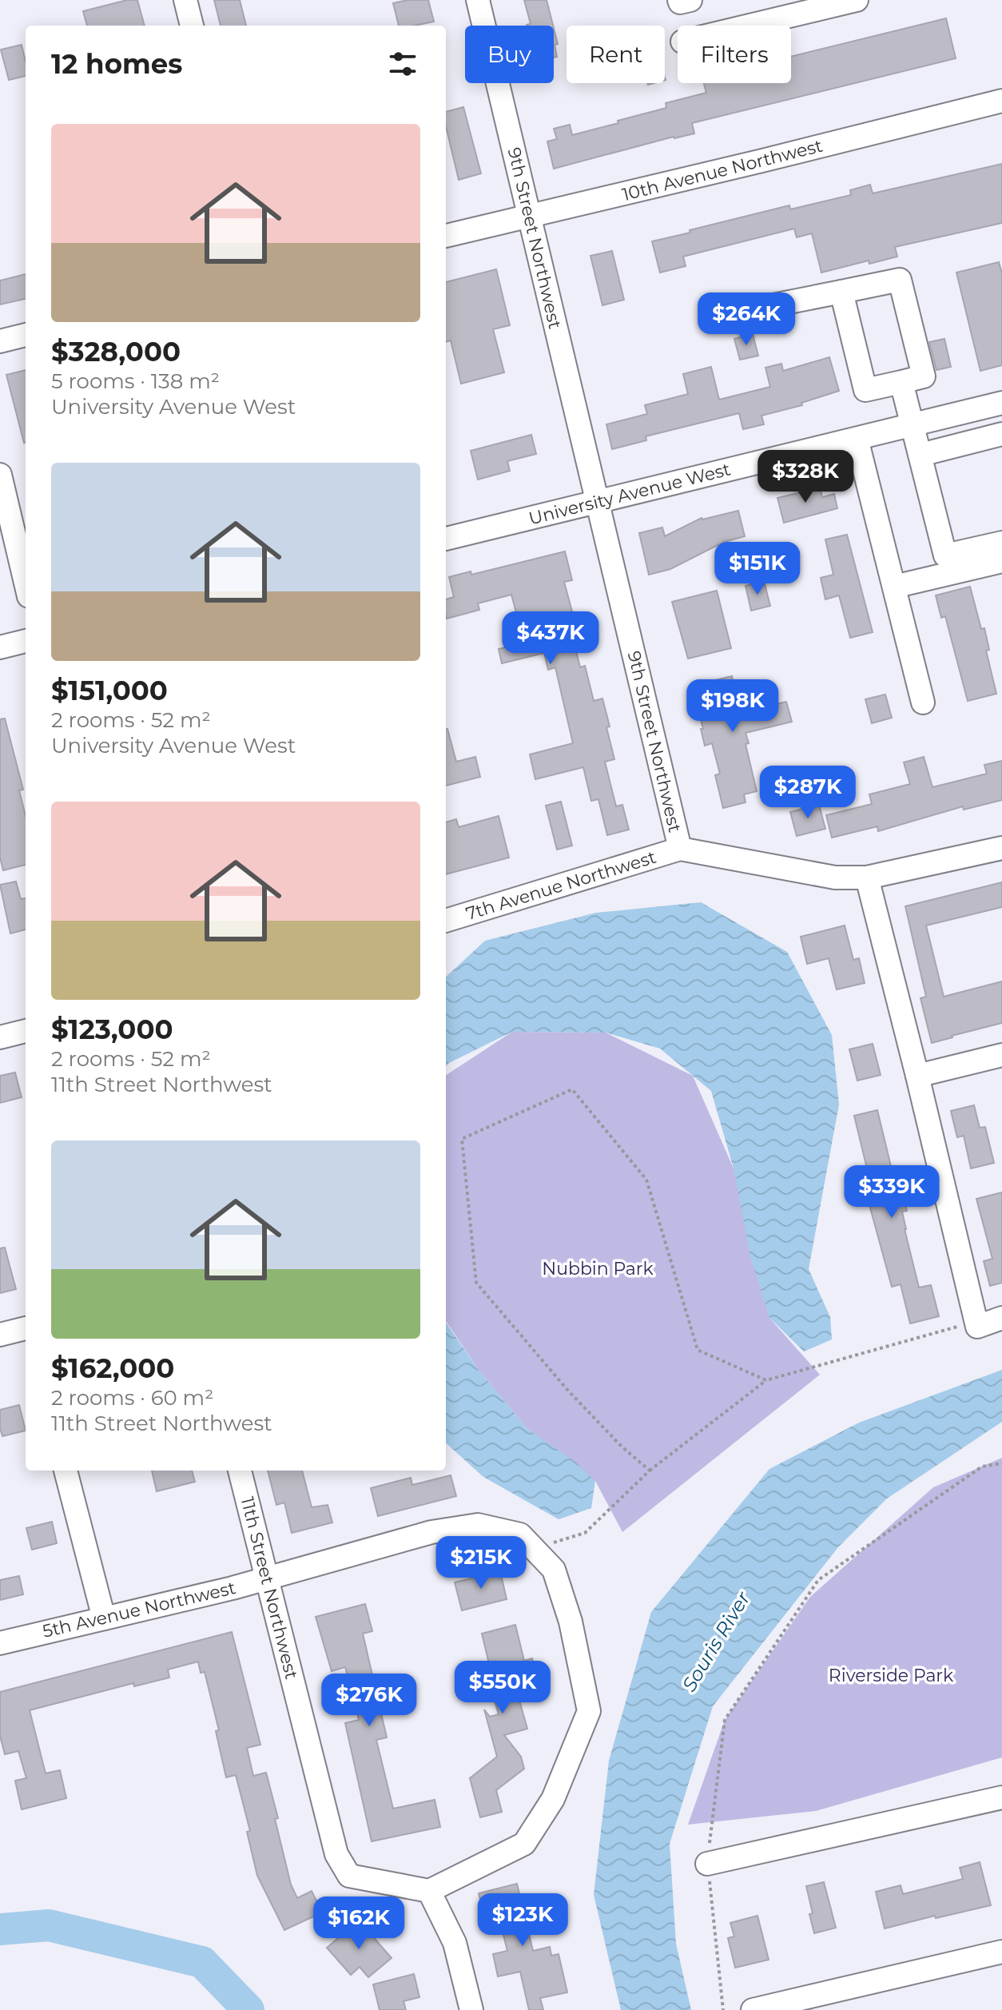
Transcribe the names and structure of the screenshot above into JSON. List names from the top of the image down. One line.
{"streets":{"street":["10th Avenue Northwest","9th Street Northwest","University Avenue West","7th Avenue Northwest","11th Street Northwest","5th Avenue Northwest"]},"crossings":[["10th Avenue Northwest","9th Street Northwest"],["9th Street Northwest","University Avenue West"],["9th Street Northwest","7th Avenue Northwest"],["11th Street Northwest","5th Avenue Northwest"]],"water":["Souris River"],"parks":["Nubbin Park","Riverside Park"],"page":{"chip":["Buy","Rent","Filters"],"heading":"12 homes","list":[{"name":"$328,000","note":"5 rooms · 138 m² · University Avenue West"},{"name":"$151,000","note":"2 rooms · 52 m² · University Avenue West"},{"name":"$123,000","note":"2 rooms · 52 m² · 11th Street Northwest"},{"name":"$162,000","note":"2 rooms · 60 m² · 11th Street Northwest"}],"price":["$264K","$328K","$151K","$437K","$198K","$287K","$339K","$215K","$550K","$276K","$123K","$162K"]}}
